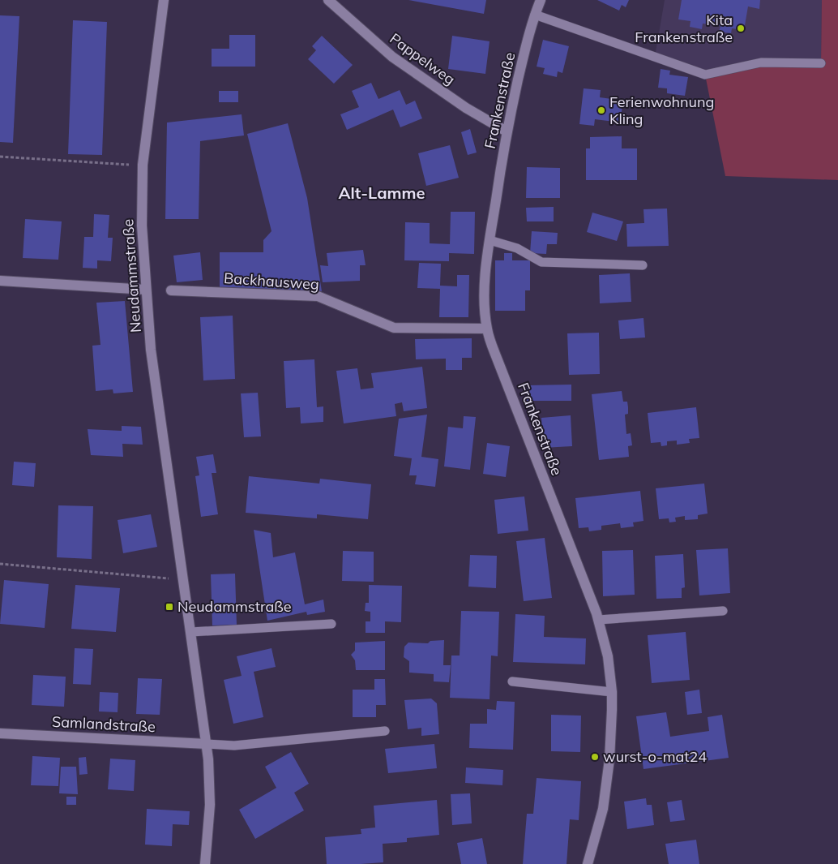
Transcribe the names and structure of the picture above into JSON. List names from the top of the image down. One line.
{"streets":{"street":["Pappelweg","Frankenstraße","Neudammstraße","Backhausweg","Samlandstraße"]},"crossings":[["Pappelweg","Frankenstraße"],["Frankenstraße","Backhausweg"],["Neudammstraße","Samlandstraße"]],"districts":["Alt-Lamme"],"places":{"other":["Kita Frankenstraße","Ferienwohnung Kling","wurst-o-mat24"],"transit":["Neudammstraße"]}}
